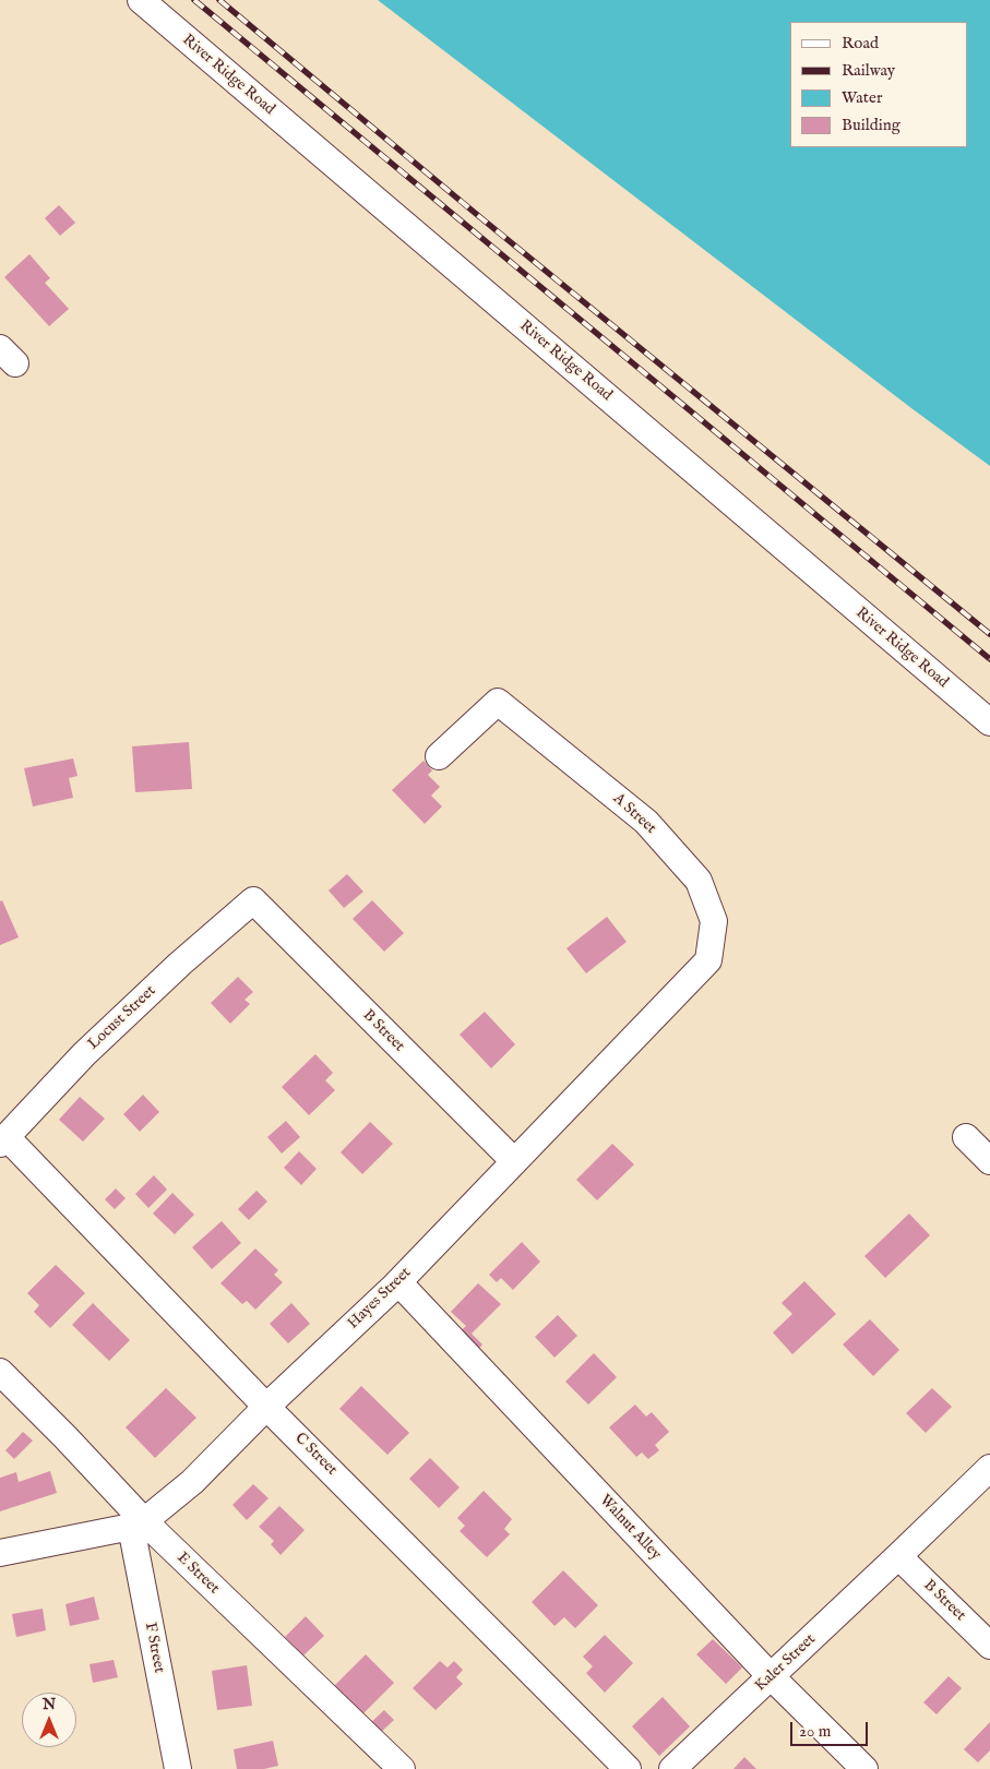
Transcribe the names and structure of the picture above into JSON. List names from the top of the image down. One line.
{"streets":{"street":["River Ridge Road","A Street","Locust Street","B Street","Hayes Street","C Street","Walnut Alley","E Street","F Street","Kaler Street"]},"crossings":[["A Street","Hayes Street"],["Locust Street","B Street"],["Locust Street","C Street"],["B Street","Hayes Street"],["B Street","Kaler Street"],["Hayes Street","C Street"],["Hayes Street","Walnut Alley"],["Hayes Street","E Street"],["Hayes Street","F Street"],["Walnut Alley","Kaler Street"],["E Street","F Street"]],"legend":["Road","Railway","Water","Building"],"scale_bar":"20 m","north":"top"}
